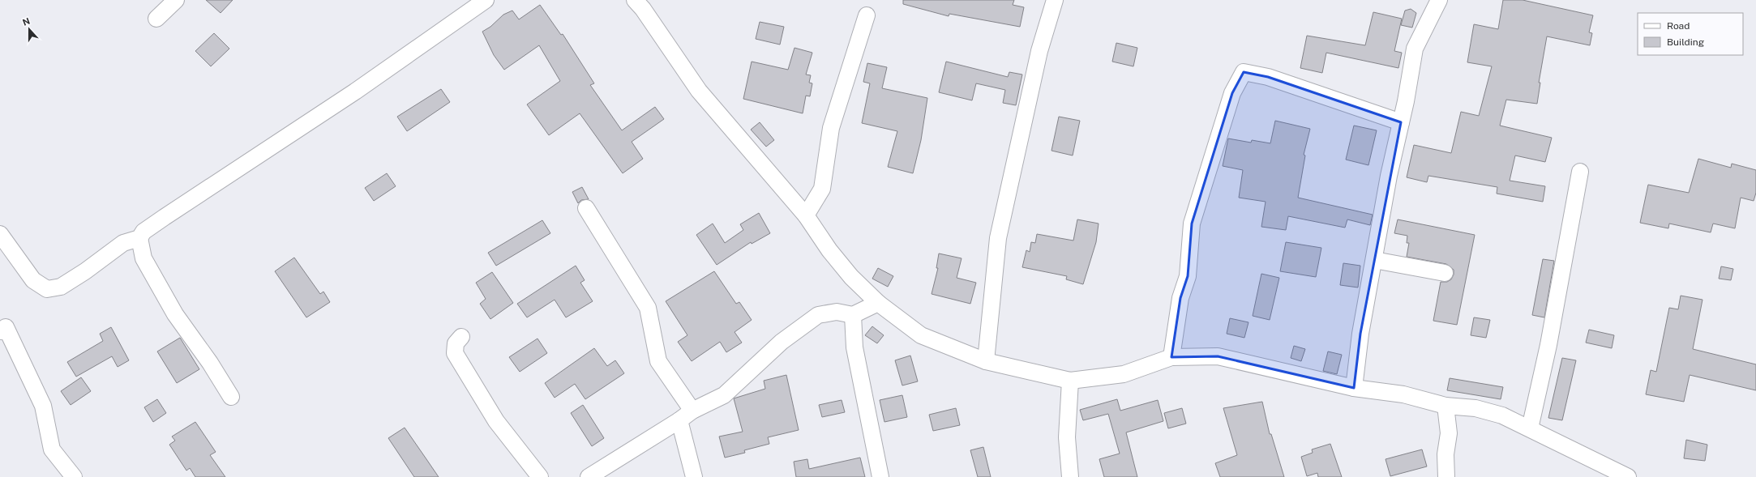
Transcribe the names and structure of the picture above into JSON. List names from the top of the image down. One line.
{"legend":["Road","Building"],"north":"top"}
